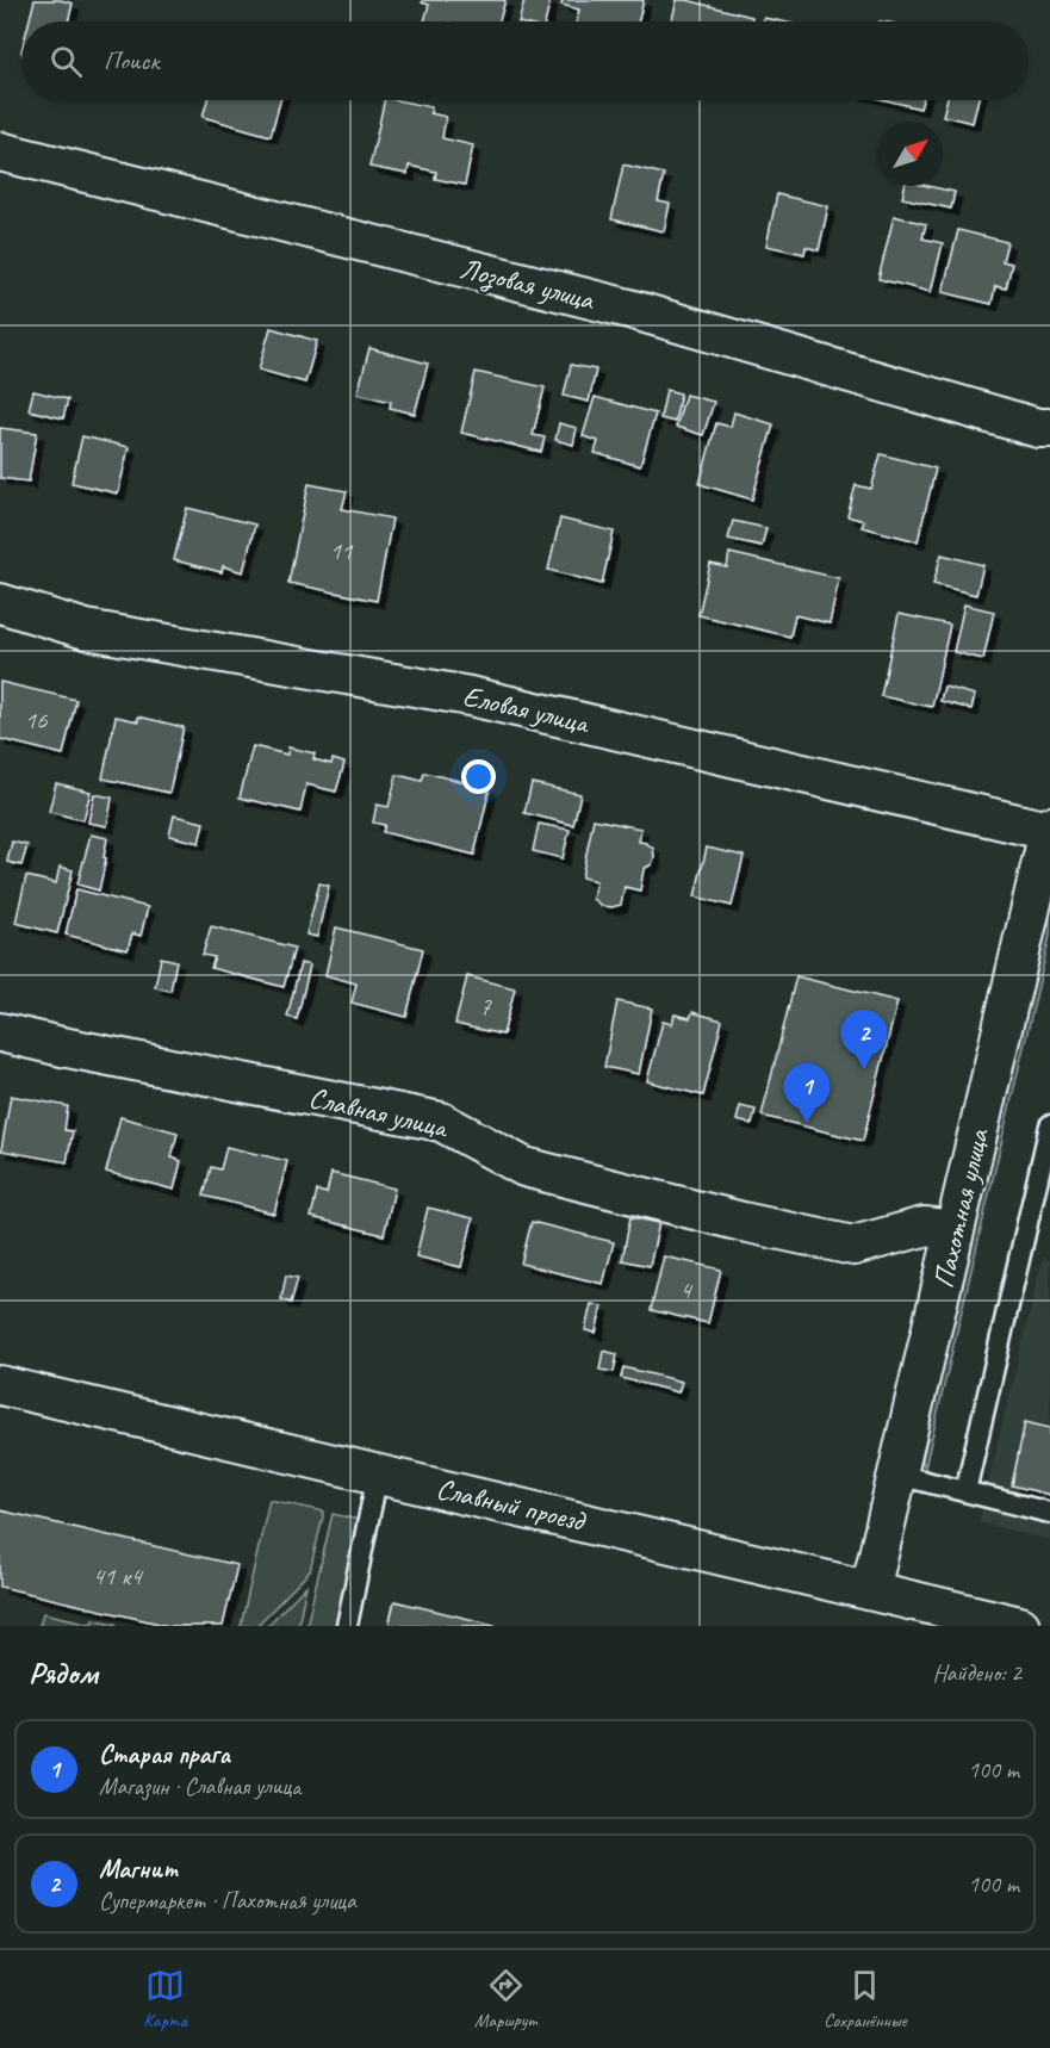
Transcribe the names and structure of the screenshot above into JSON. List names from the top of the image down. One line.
{"streets":{"street":["Лозовая улица","Еловая улица","Славная улица","Пахотная улица","Славный проезд"]},"crossings":[["Еловая улица","Пахотная улица"],["Славная улица","Пахотная улица"],["Пахотная улица","Славный проезд"]],"house_numbers":["11","16","7","4","41 к4"],"north":"top right","page":{"search":"Поиск","pins":["2","1"],"heading":["Рядом","Найдено: 2"],"list":[{"mark":"1","name":"Старая прага","note":"Магазин · Славная улица","value":"100 m"},{"mark":"2","name":"Магнит","note":"Супермаркет · Пахотная улица","value":"100 m"}],"nav":["Карта","Маршрут","Сохранённые"]}}
